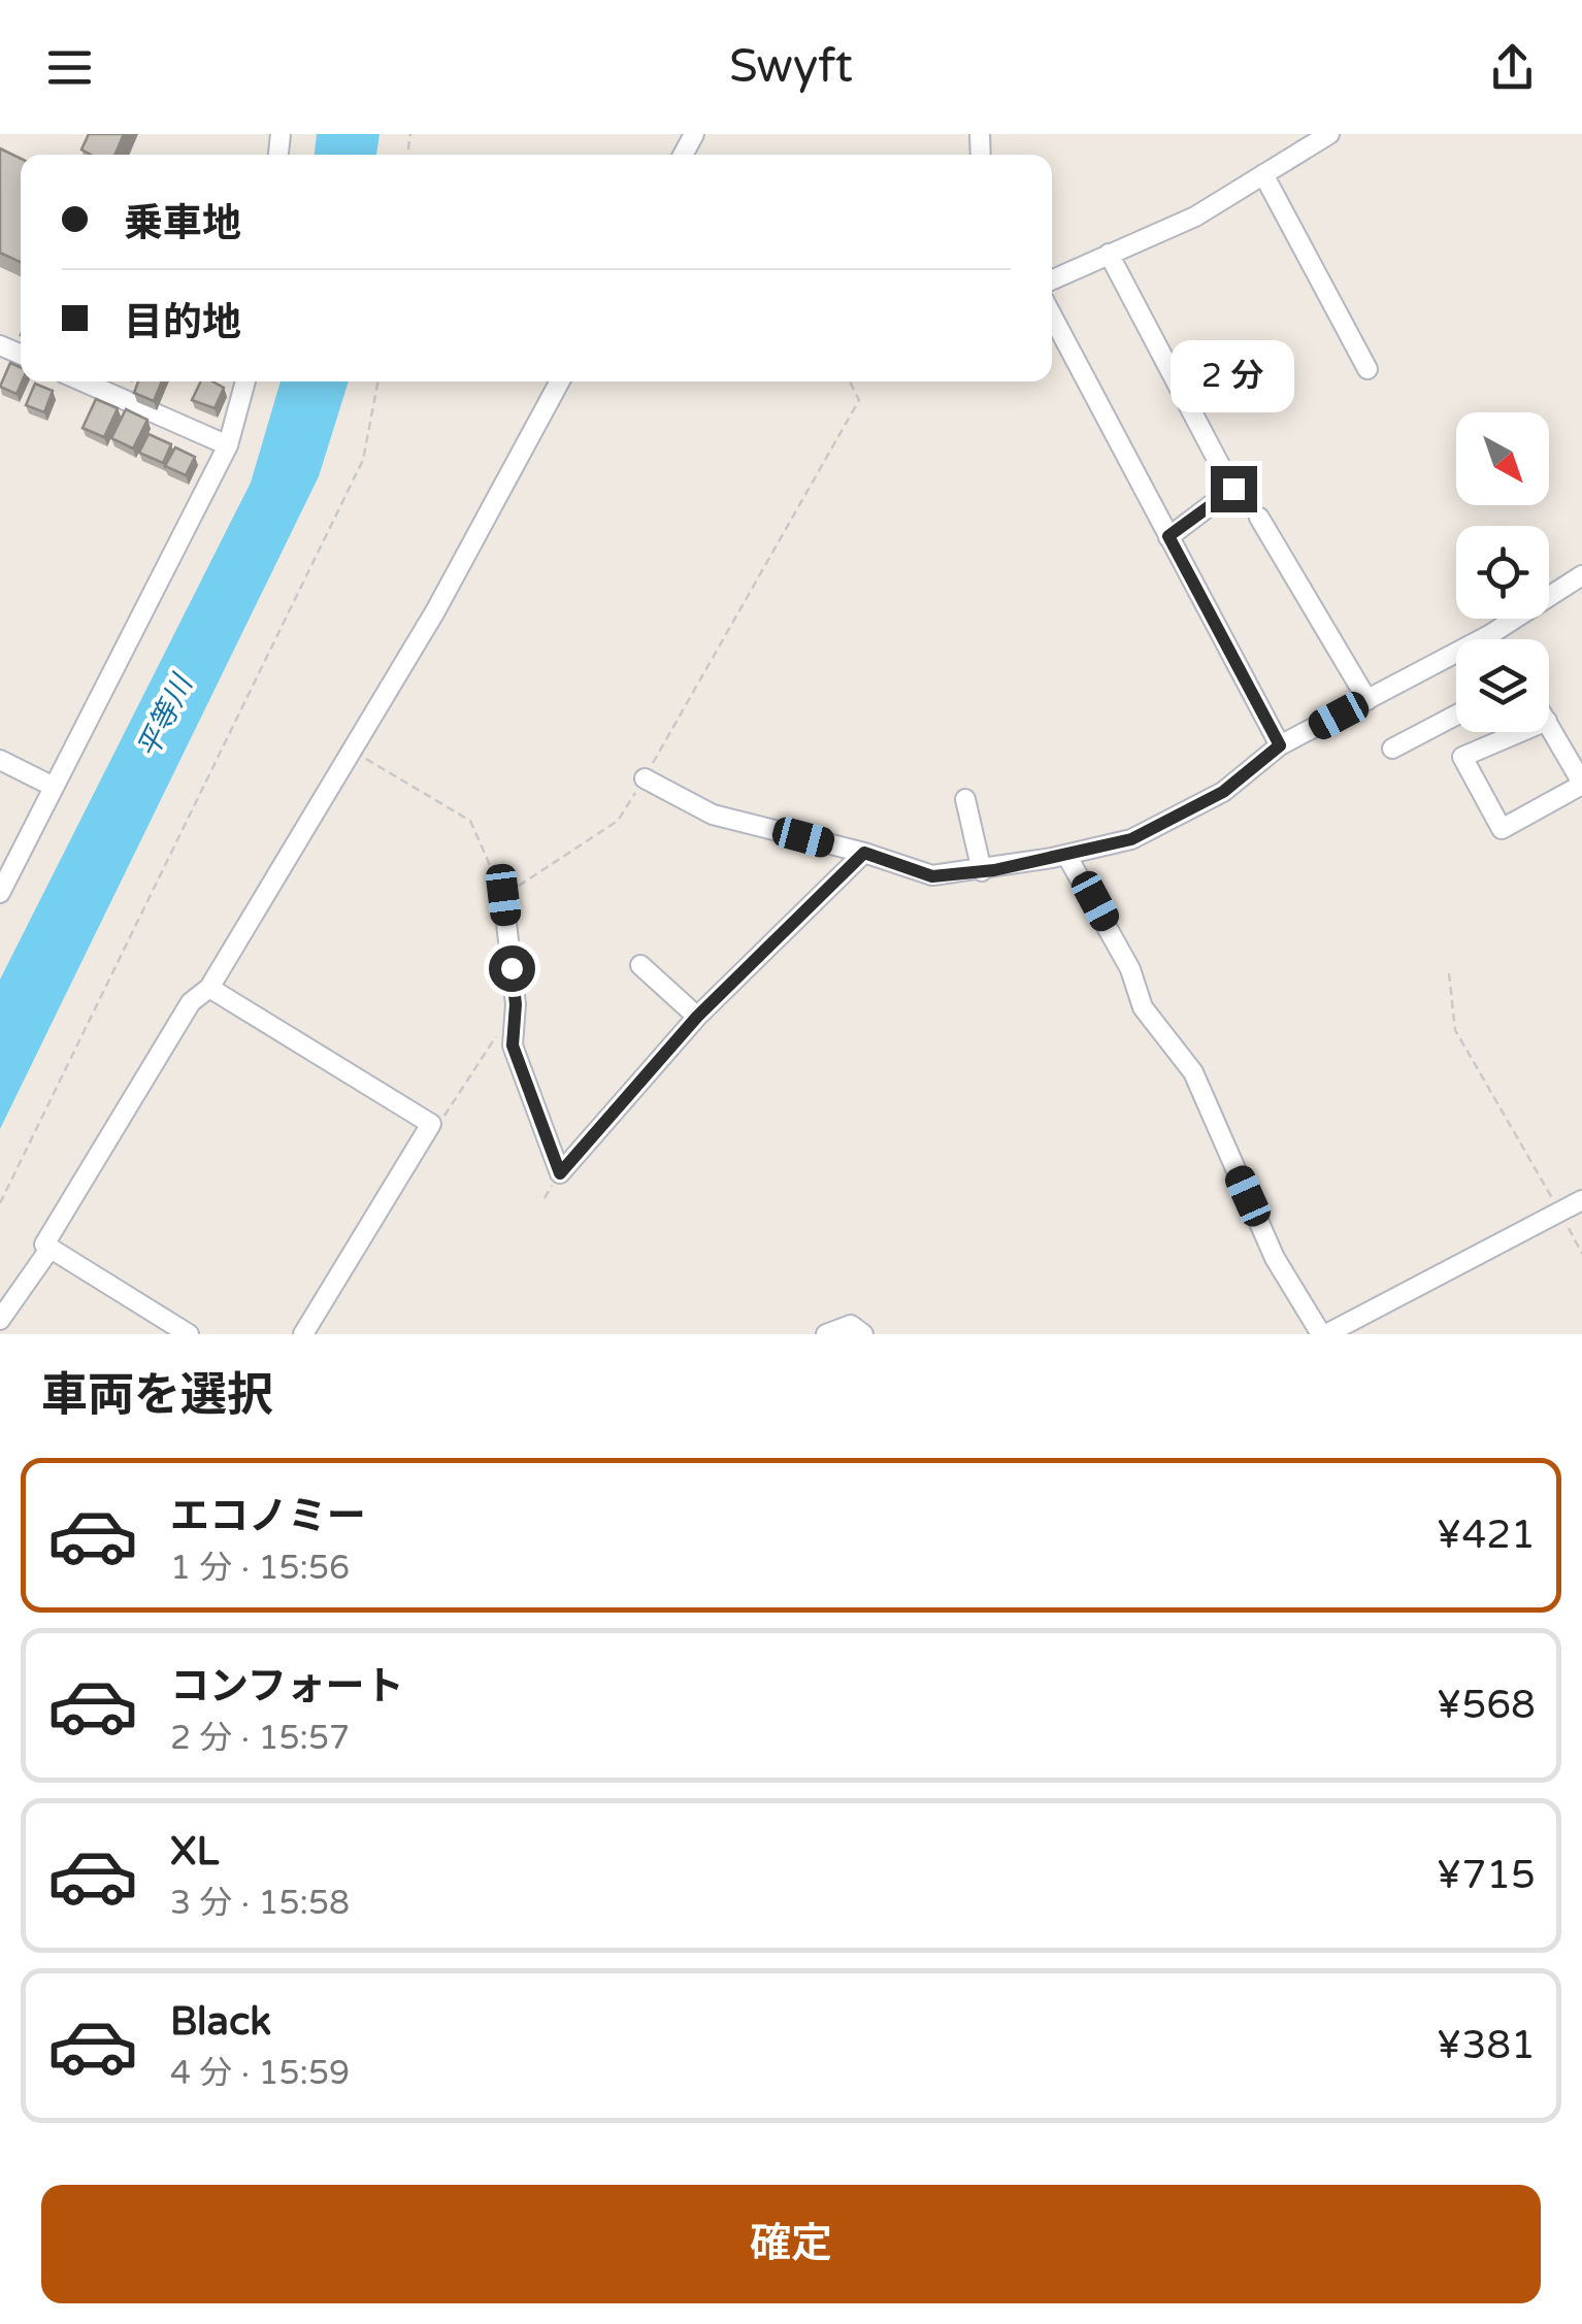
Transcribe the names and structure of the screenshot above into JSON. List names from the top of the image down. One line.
{"water":["平等川"],"north":"bottom right","page":{"header":"Swyft","banner":["乗車地","目的地"],"bubble":"2 分","heading":"車両を選択","list":[{"name":"エコノミー","note":"1 分 · 15:56","value":"¥421"},{"name":"コンフォート","note":"2 分 · 15:57","value":"¥568"},{"name":"XL","note":"3 分 · 15:58","value":"¥715"},{"name":"Black","note":"4 分 · 15:59","value":"¥381"}],"buttons":"確定"}}
